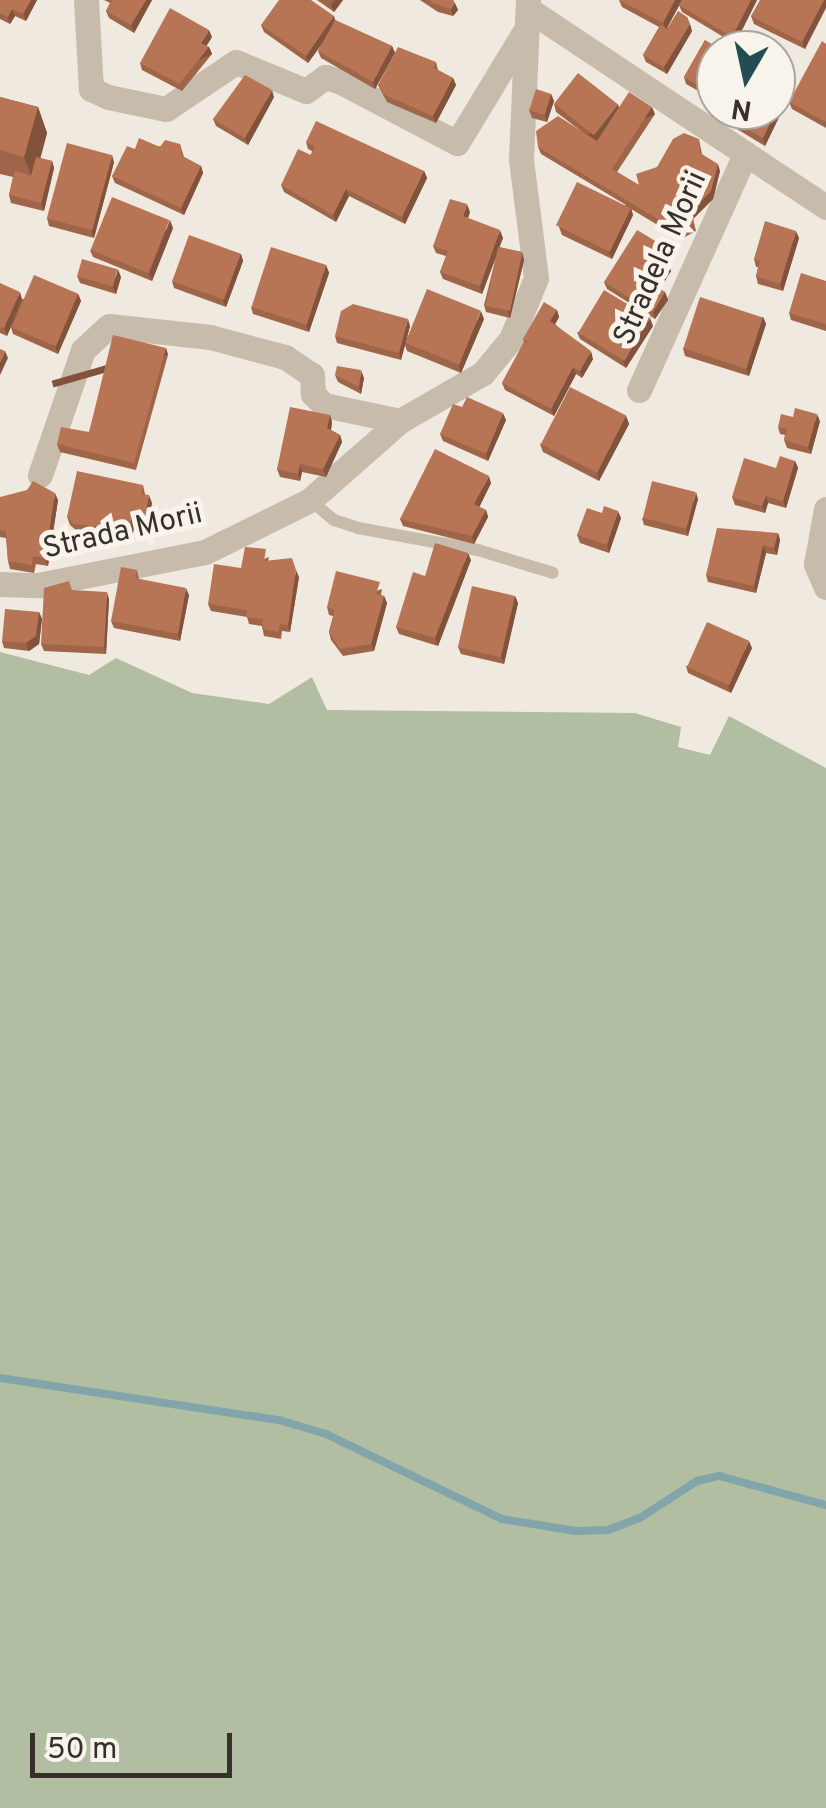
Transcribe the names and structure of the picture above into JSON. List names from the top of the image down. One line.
{"streets":{"street":["Stradela Morii","Strada Morii"]},"scale_bar":"50 m","north":"bottom"}
